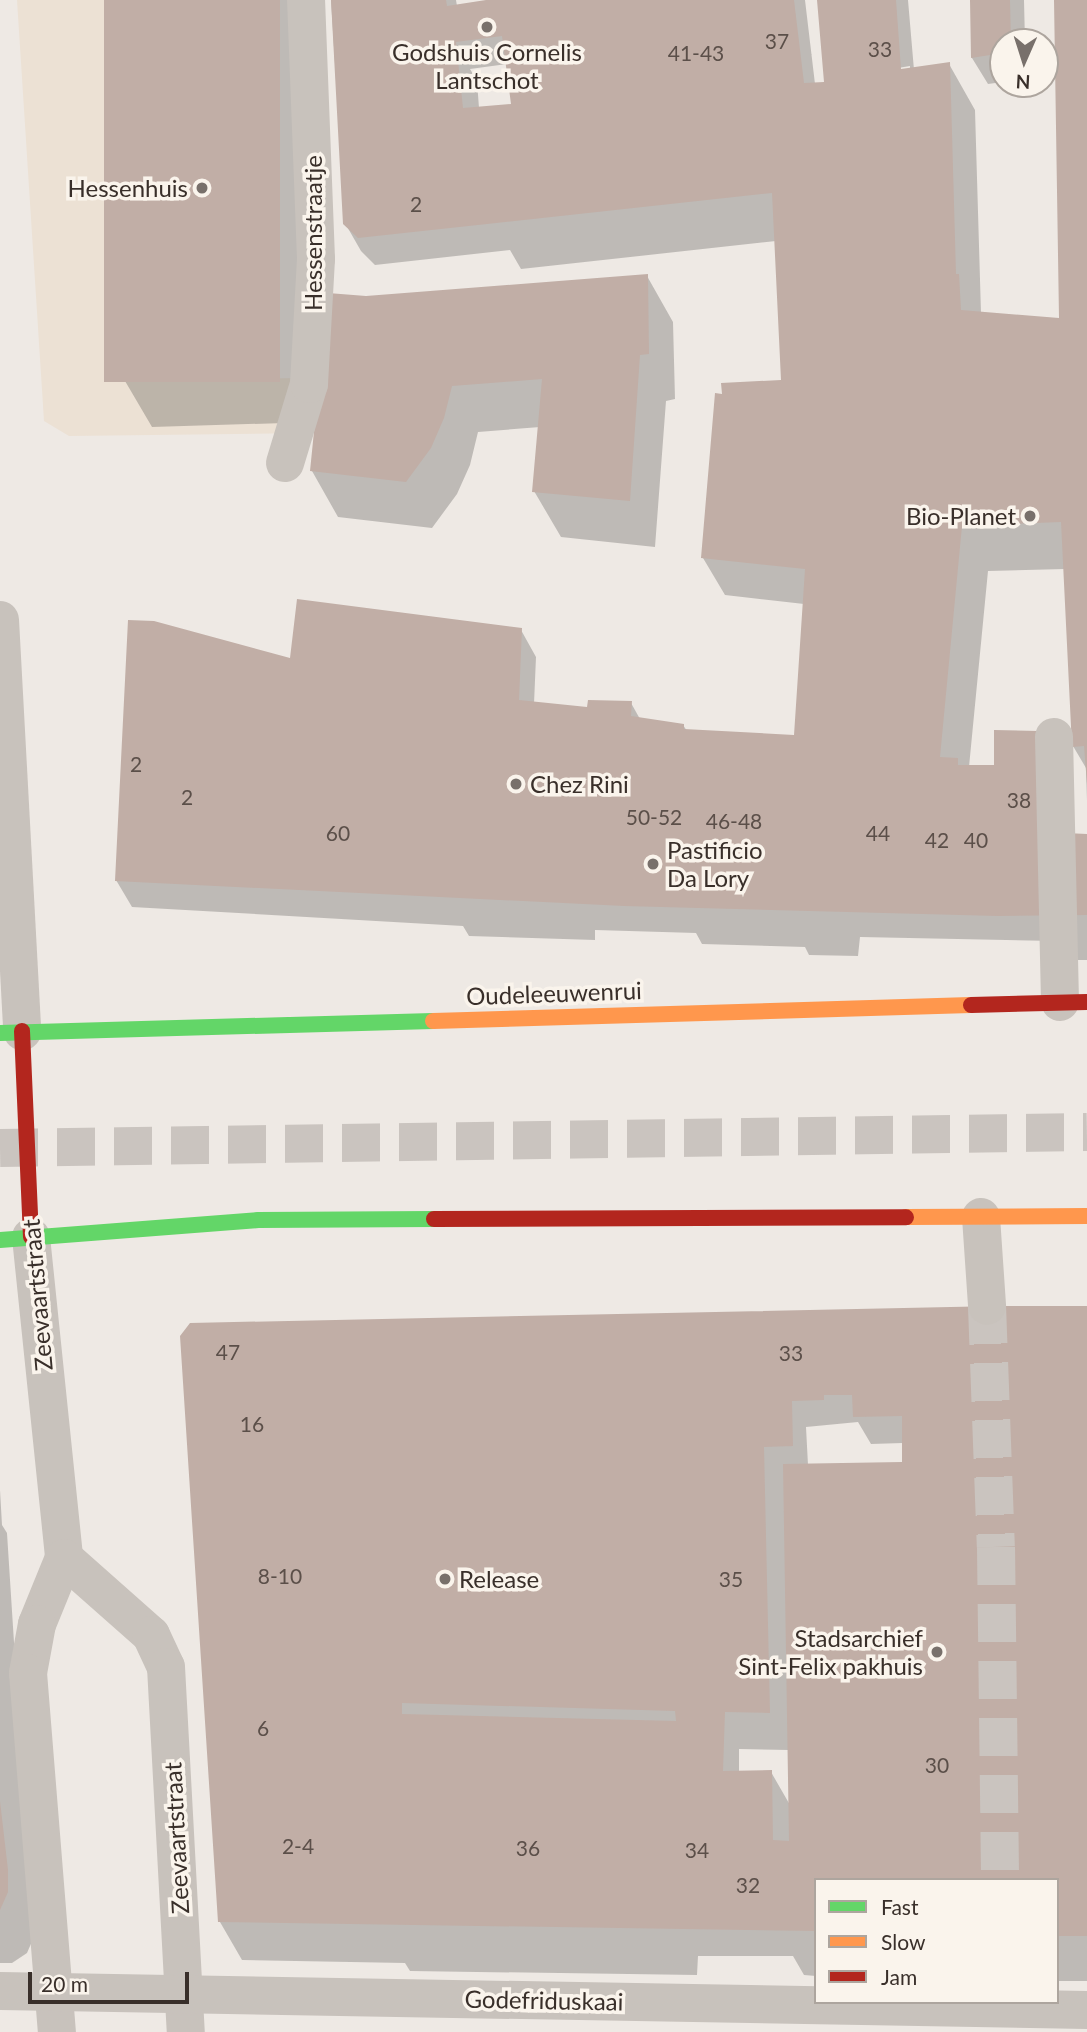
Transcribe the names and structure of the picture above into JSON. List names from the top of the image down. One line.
{"streets":{"street":["Hessenstraatje","Oudeleeuwenrui","Zeevaartstraat","Godefriduskaai"]},"crossings":[["Oudeleeuwenrui","Zeevaartstraat"],["Zeevaartstraat","Godefriduskaai"]],"places":["Godshuis Cornelis Lantschot","Hessenhuis","Bio-Planet","Chez Rini","Pastificio Da Lory","Release","Stadsarchief Sint-Felix pakhuis"],"house_numbers":["37","33","41-43","2","2","2","38","50-52","46-48","60","44","42","40","47","33","16","8-10","35","6","30","2-4","36","34","32"],"legend":["Fast","Slow","Jam"],"scale_bar":"20 m","north":"bottom"}
